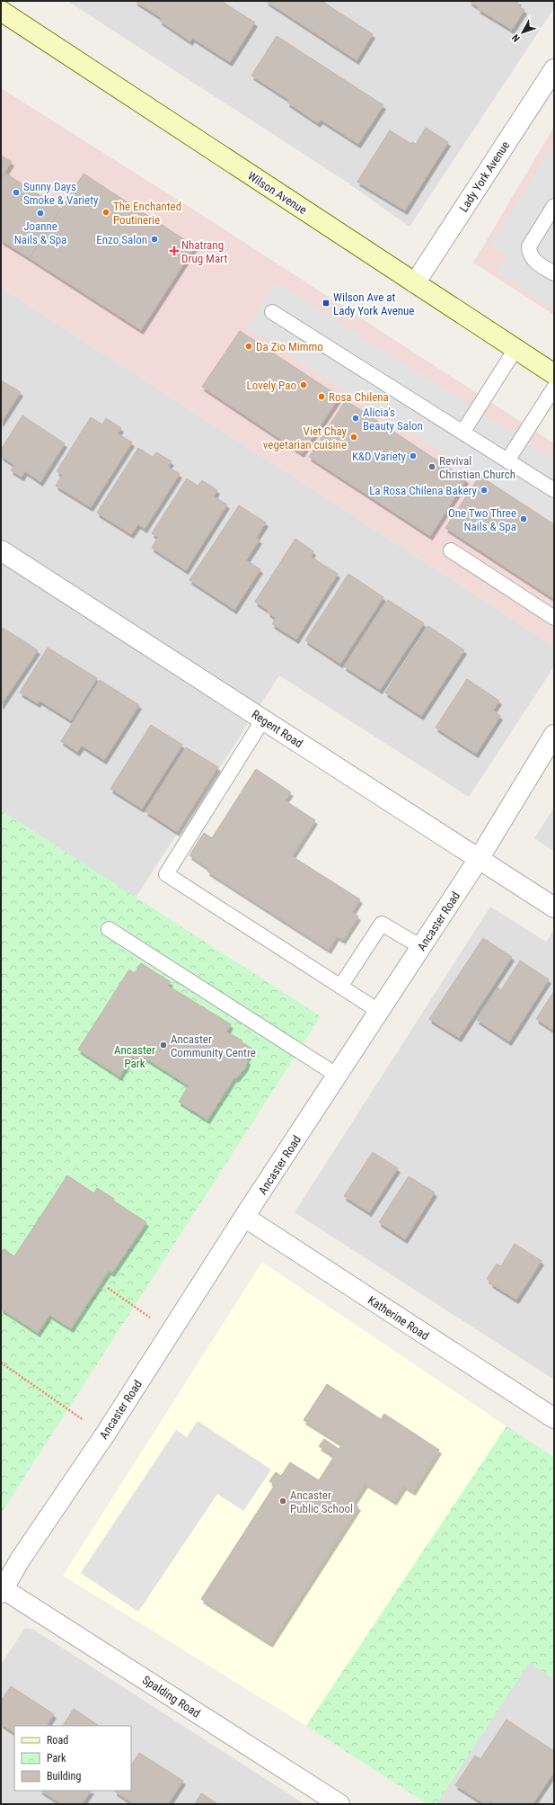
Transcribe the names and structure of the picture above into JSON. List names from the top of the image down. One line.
{"streets":{"main road":["Wilson Avenue"],"street":["Lady York Avenue","Regent Road","Ancaster Road","Katherine Road","Spalding Road"]},"crossings":[["Lady York Avenue","Wilson Avenue"],["Regent Road","Ancaster Road"],["Ancaster Road","Katherine Road"],["Ancaster Road","Spalding Road"]],"parks":["Ancaster Park"],"places":{"other":["Sunny Days Smoke & Variety","The Enchanted Poutinerie","Joanne Nails & Spa","Enzo Salon","Da Zio Mimmo","Lovely Pao","Rosa Chilena","Alicia's Beauty Salon","Viet Chay vegetarian cuisine","K&D Variety","Revival Christian Church","La Rosa Chilena Bakery","One Two Three Nails & Spa","Ancaster Community Centre","Ancaster Public School"],"health":["Nhatrang Drug Mart"],"transit":["Wilson Ave at Lady York Avenue"]},"legend":["Road","Park","Building"],"north":"bottom left"}
